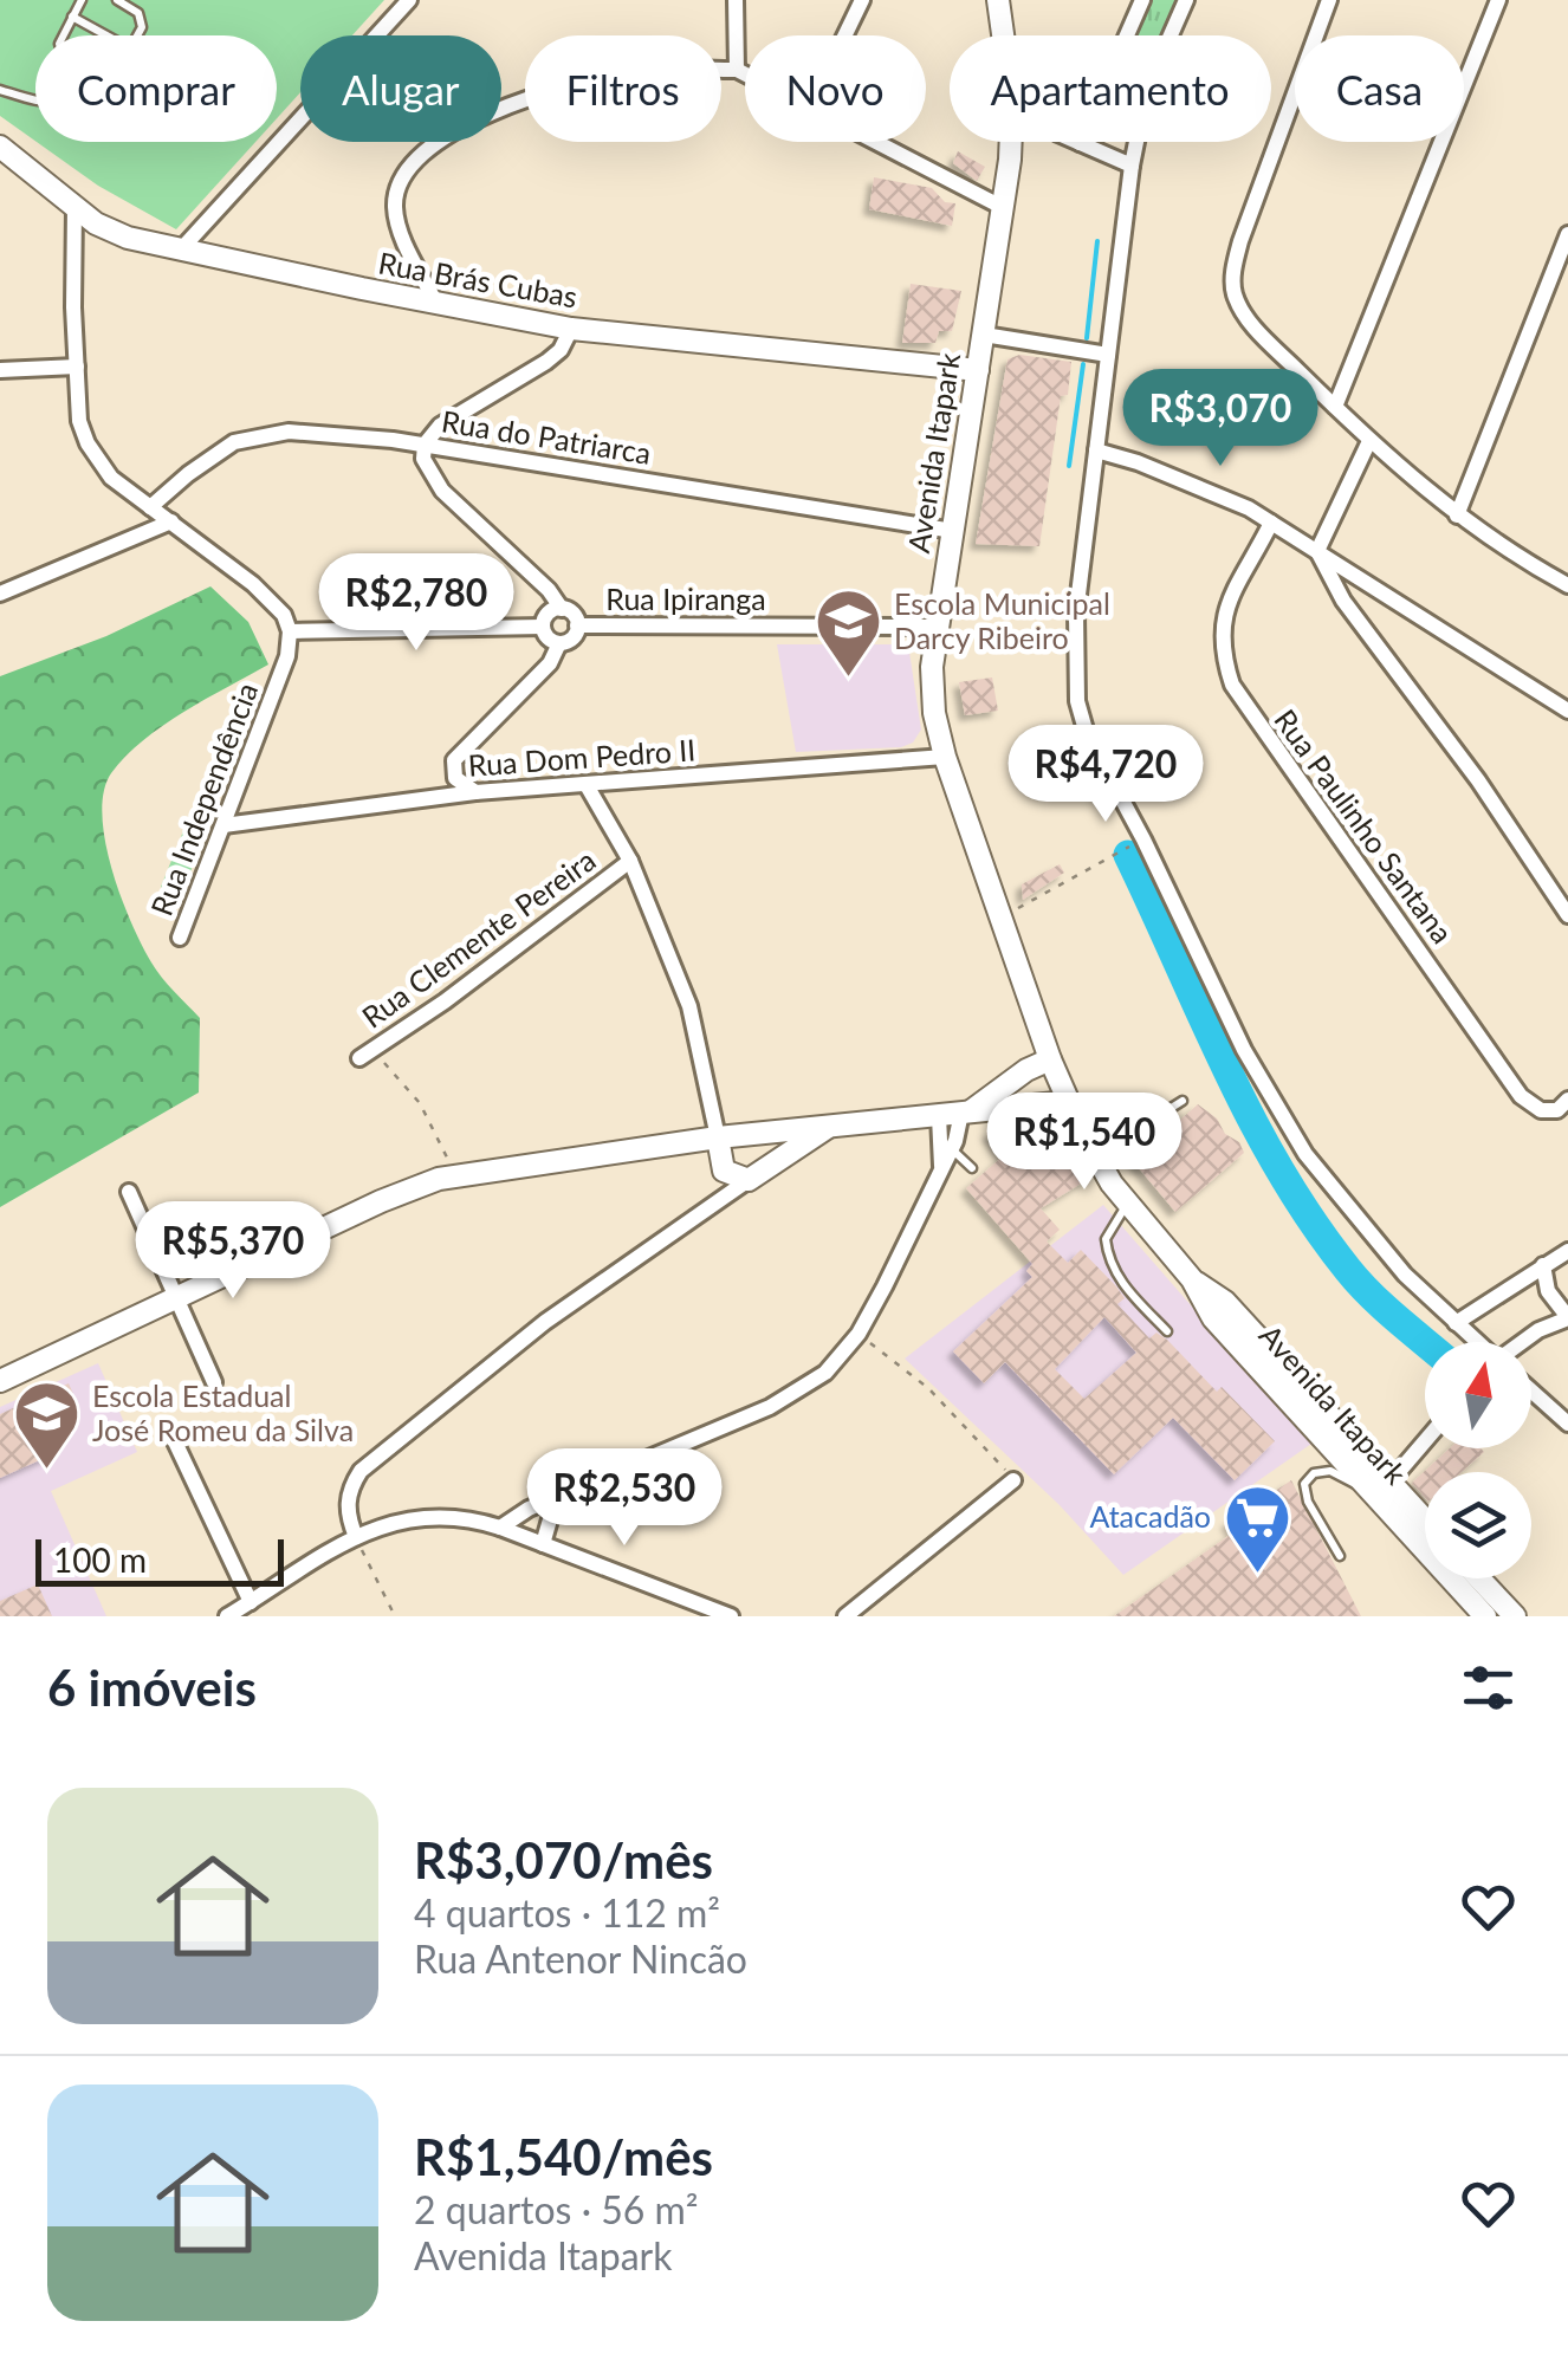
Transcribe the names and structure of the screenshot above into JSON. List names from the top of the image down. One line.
{"streets":{"street":["Rua Brás Cubas","Rua do Patriarca","Avenida Itapark","Rua Ipiranga","Rua Dom Pedro II","Rua Independência","Rua Paulinho Santana","Rua Clemente Pereira"]},"crossings":[["Rua Brás Cubas","Avenida Itapark"],["Rua do Patriarca","Avenida Itapark"],["Avenida Itapark","Rua Ipiranga"],["Avenida Itapark","Rua Dom Pedro II"],["Rua Dom Pedro II","Rua Independência"]],"places":{"school or university":["Escola Municipal Darcy Ribeiro","Escola Estadual José Romeu da Silva"],"supermarket":["Atacadão"]},"scale_bar":"100 m","north":"top","page":{"chip":["Comprar","Alugar","Filtros","Novo","Apartamento","Casa"],"price":["R$3,070","R$2,780","R$4,720","R$1,540","R$5,370","R$2,530"],"scale":"100 m","heading":"6 imóveis","list":[{"name":"R$3,070/mês","note":"4 quartos · 112 m² · Rua Antenor Nincão"},{"name":"R$1,540/mês","note":"2 quartos · 56 m² · Avenida Itapark"}]}}
